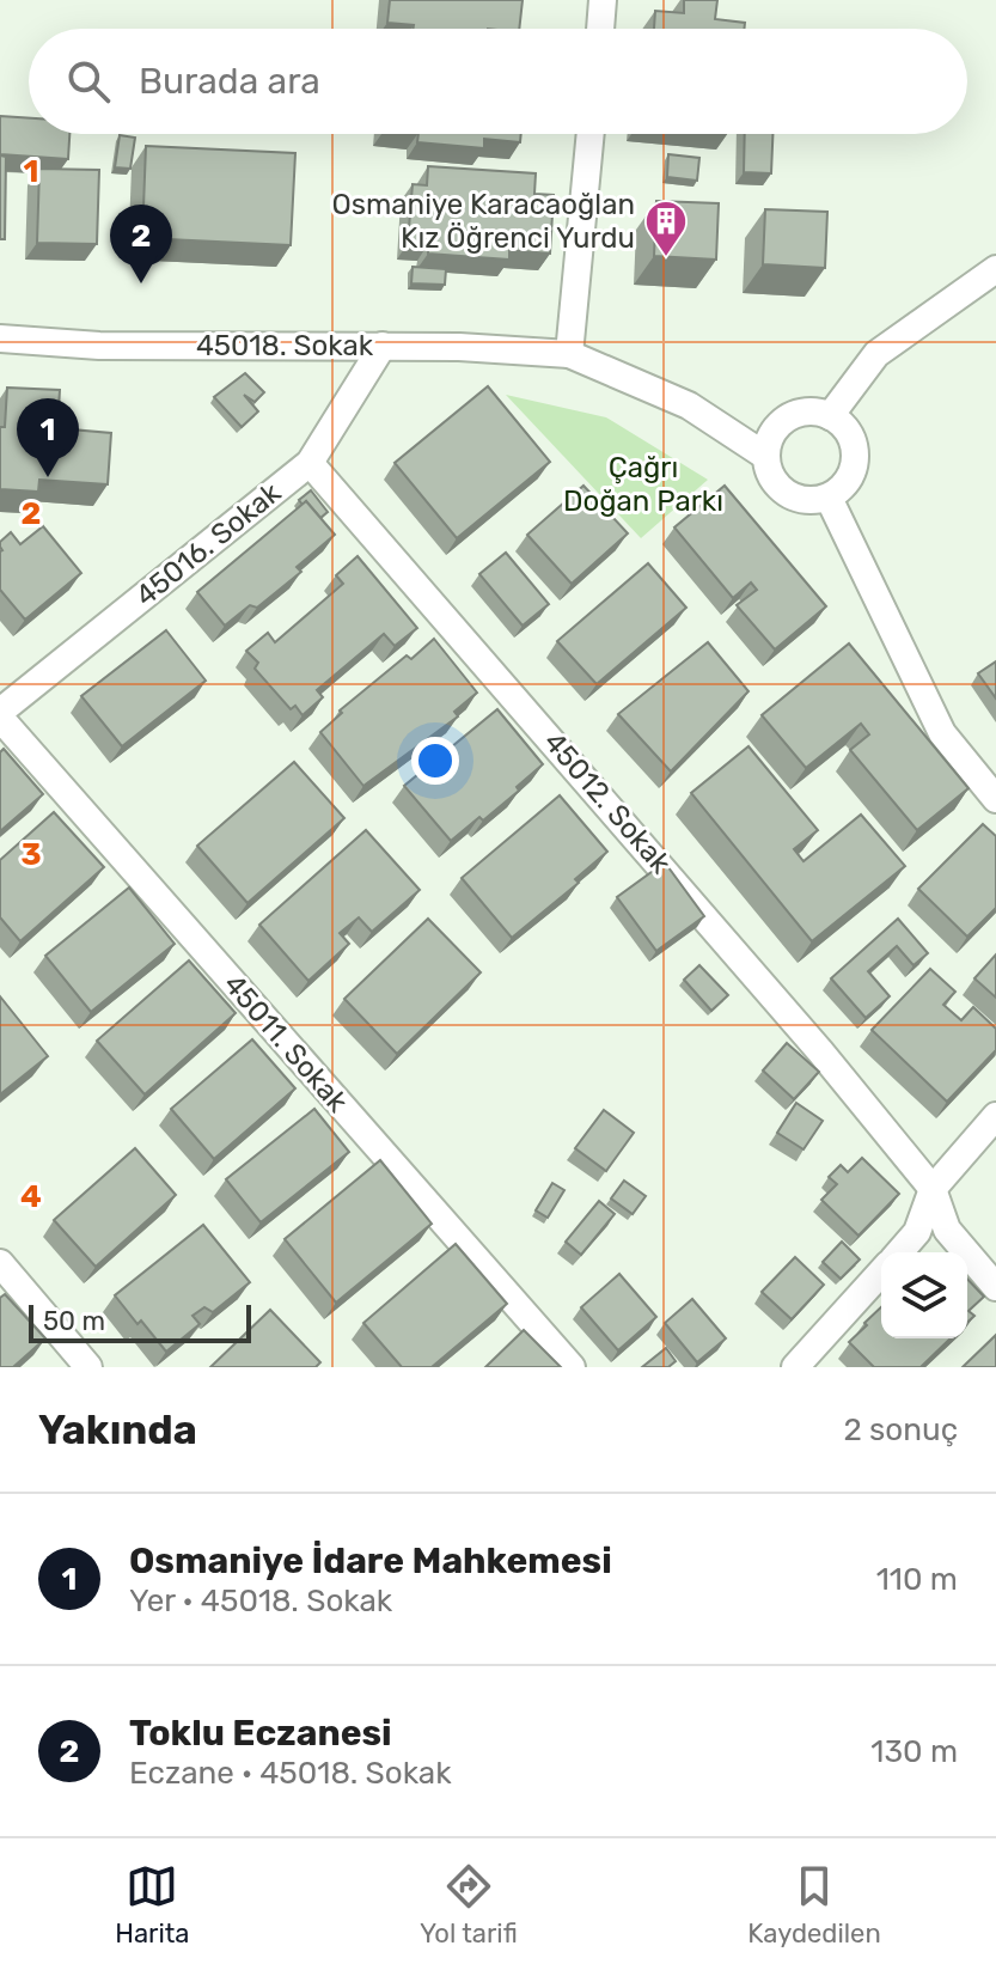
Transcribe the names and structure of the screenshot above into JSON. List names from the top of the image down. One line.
{"streets":{"street":["45018. Sokak","45016. Sokak","45012. Sokak","45011. Sokak"]},"crossings":[["45018. Sokak","45016. Sokak"],["45016. Sokak","45012. Sokak"],["45016. Sokak","45011. Sokak"]],"parks":["Çağrı Doğan Parkı"],"places":{"building":["Osmaniye Karacaoğlan Kız Öğrenci Yurdu"]},"scale_bar":"50 m","page":{"search":"Burada ara","pins":["2","1"],"scale":"50 m","heading":["Yakında","2 sonuç"],"list":[{"mark":"1","name":"Osmaniye İdare Mahkemesi","note":"Yer · 45018. Sokak","value":"110 m"},{"mark":"2","name":"Toklu Eczanesi","note":"Eczane · 45018. Sokak","value":"130 m"}],"nav":["Harita","Yol tarifi","Kaydedilen"]},"grid":{"rows":["1","2","3","4"]}}
